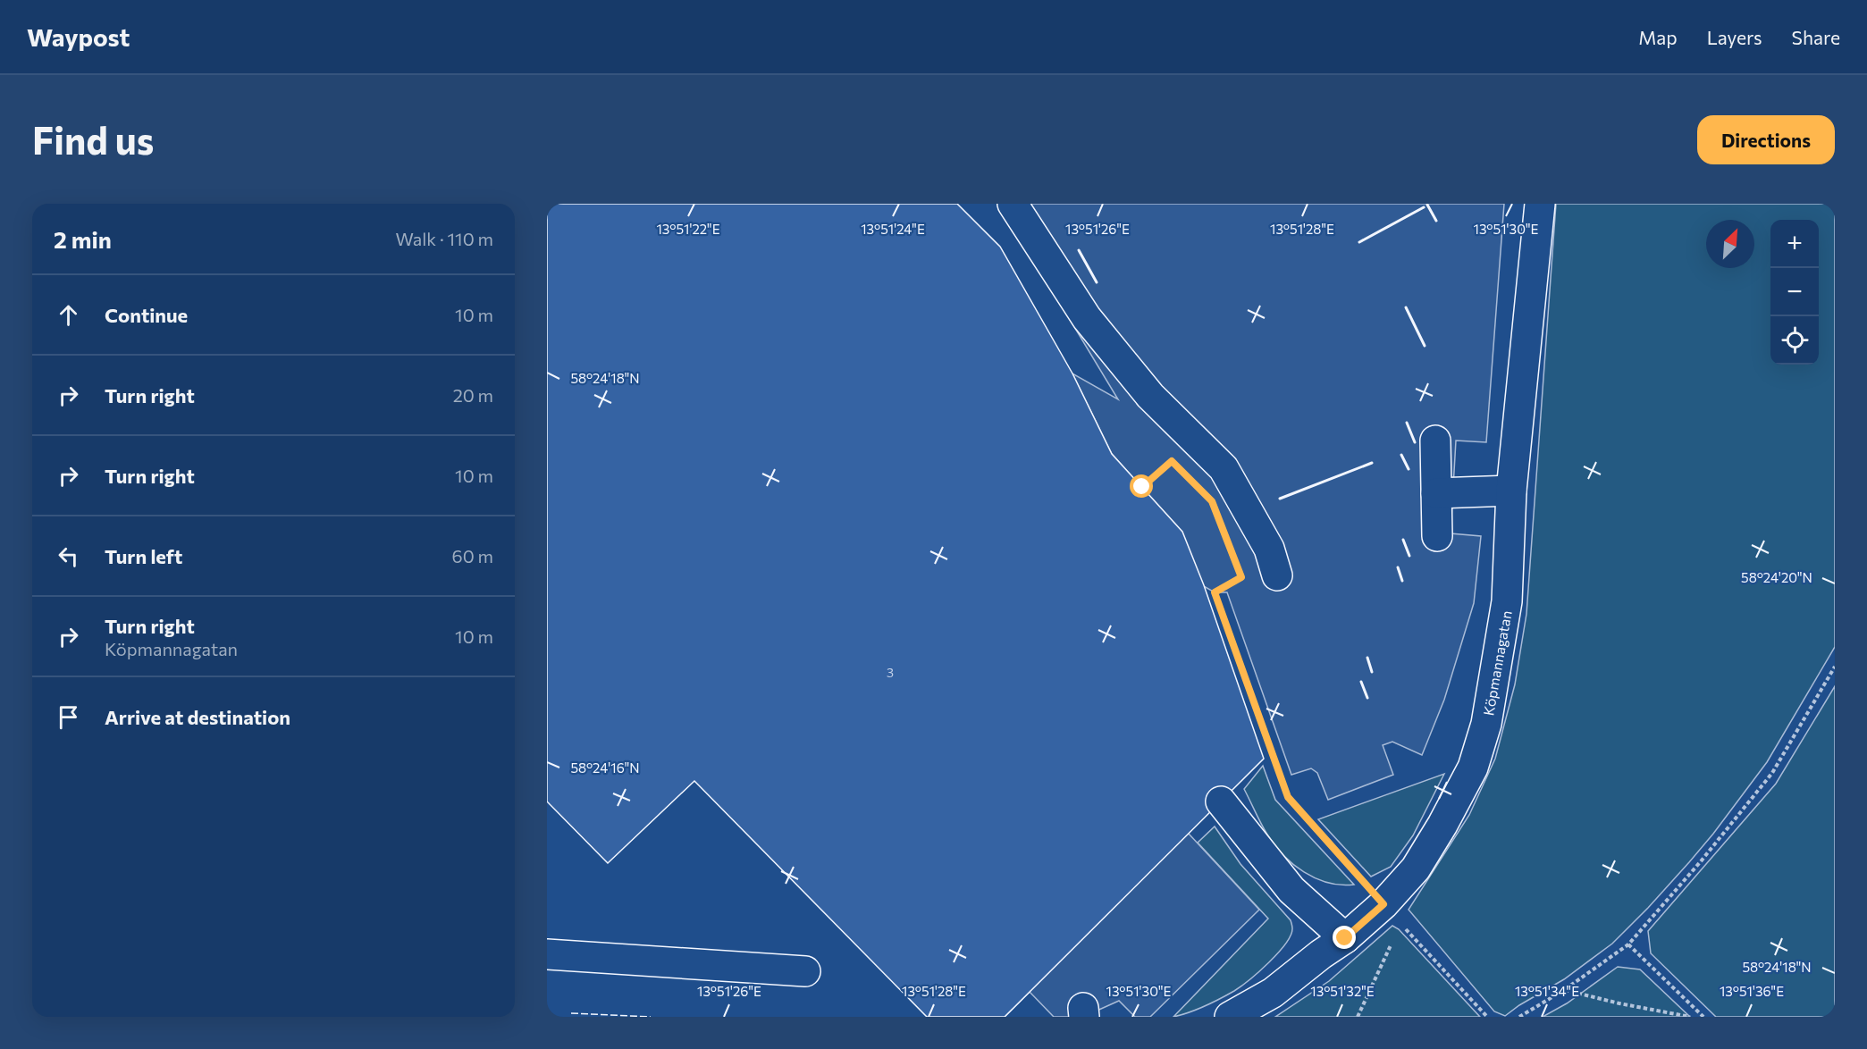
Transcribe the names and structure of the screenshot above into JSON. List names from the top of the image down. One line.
{"streets":{"street":["Köpmannagatan"]},"house_numbers":["3"],"north":"top right","page":{"header":"Waypost","nav":["Map","Layers","Share"],"buttons":"Directions","title":"Find us","heading":["2 min","Walk · 110 m"],"map_buttons":["+","−"],"list":[["Continue","10 m"],["Turn right","20 m"],["Turn right","10 m"],["Turn left","60 m"],["Turn right","Köpmannagatan","10 m"],"Arrive at destination"]},"coordinates":["13°51'22\"E","13°51'24\"E","13°51'26\"E","13°51'28\"E","13°51'30\"E","58°24'18\"N","58°24'20\"N","58°24'16\"N","13°51'32\"E","13°51'34\"E","13°51'36\"E"]}
